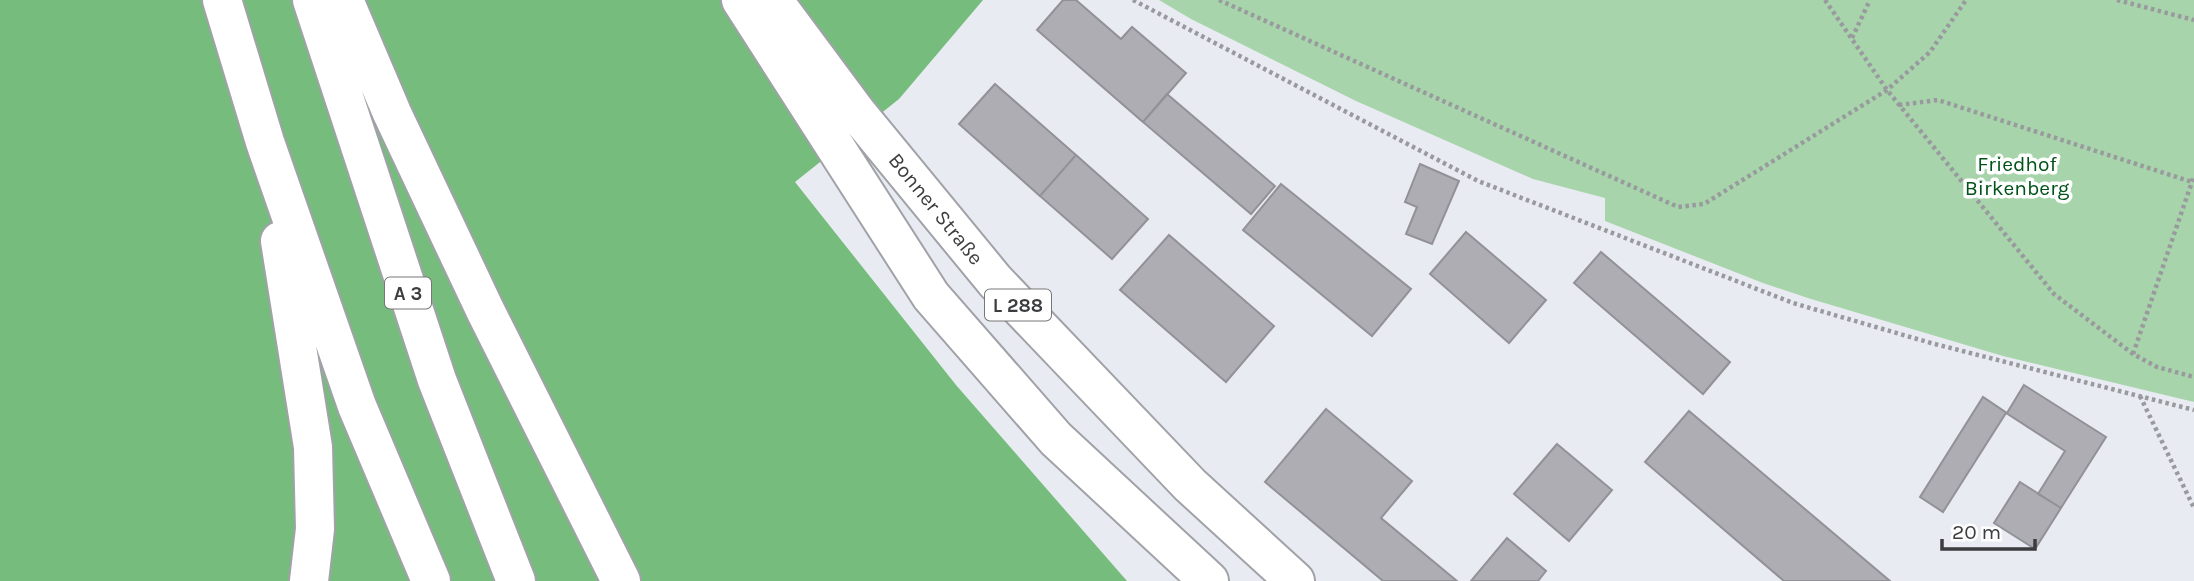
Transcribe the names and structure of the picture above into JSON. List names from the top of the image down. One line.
{"streets":{"main road":["Bonner Straße","A 3","L 288"]},"parks":["Friedhof Birkenberg"],"scale_bar":"20 m"}
